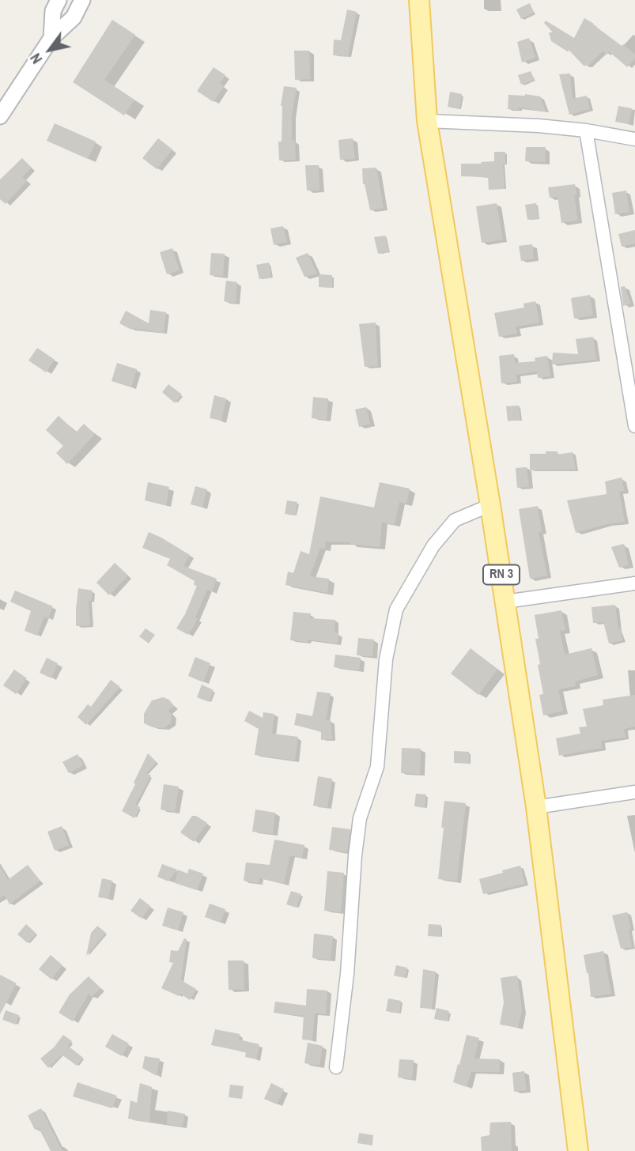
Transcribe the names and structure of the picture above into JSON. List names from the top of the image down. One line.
{"streets":{"main road":["RN 3"]},"north":"bottom left"}
